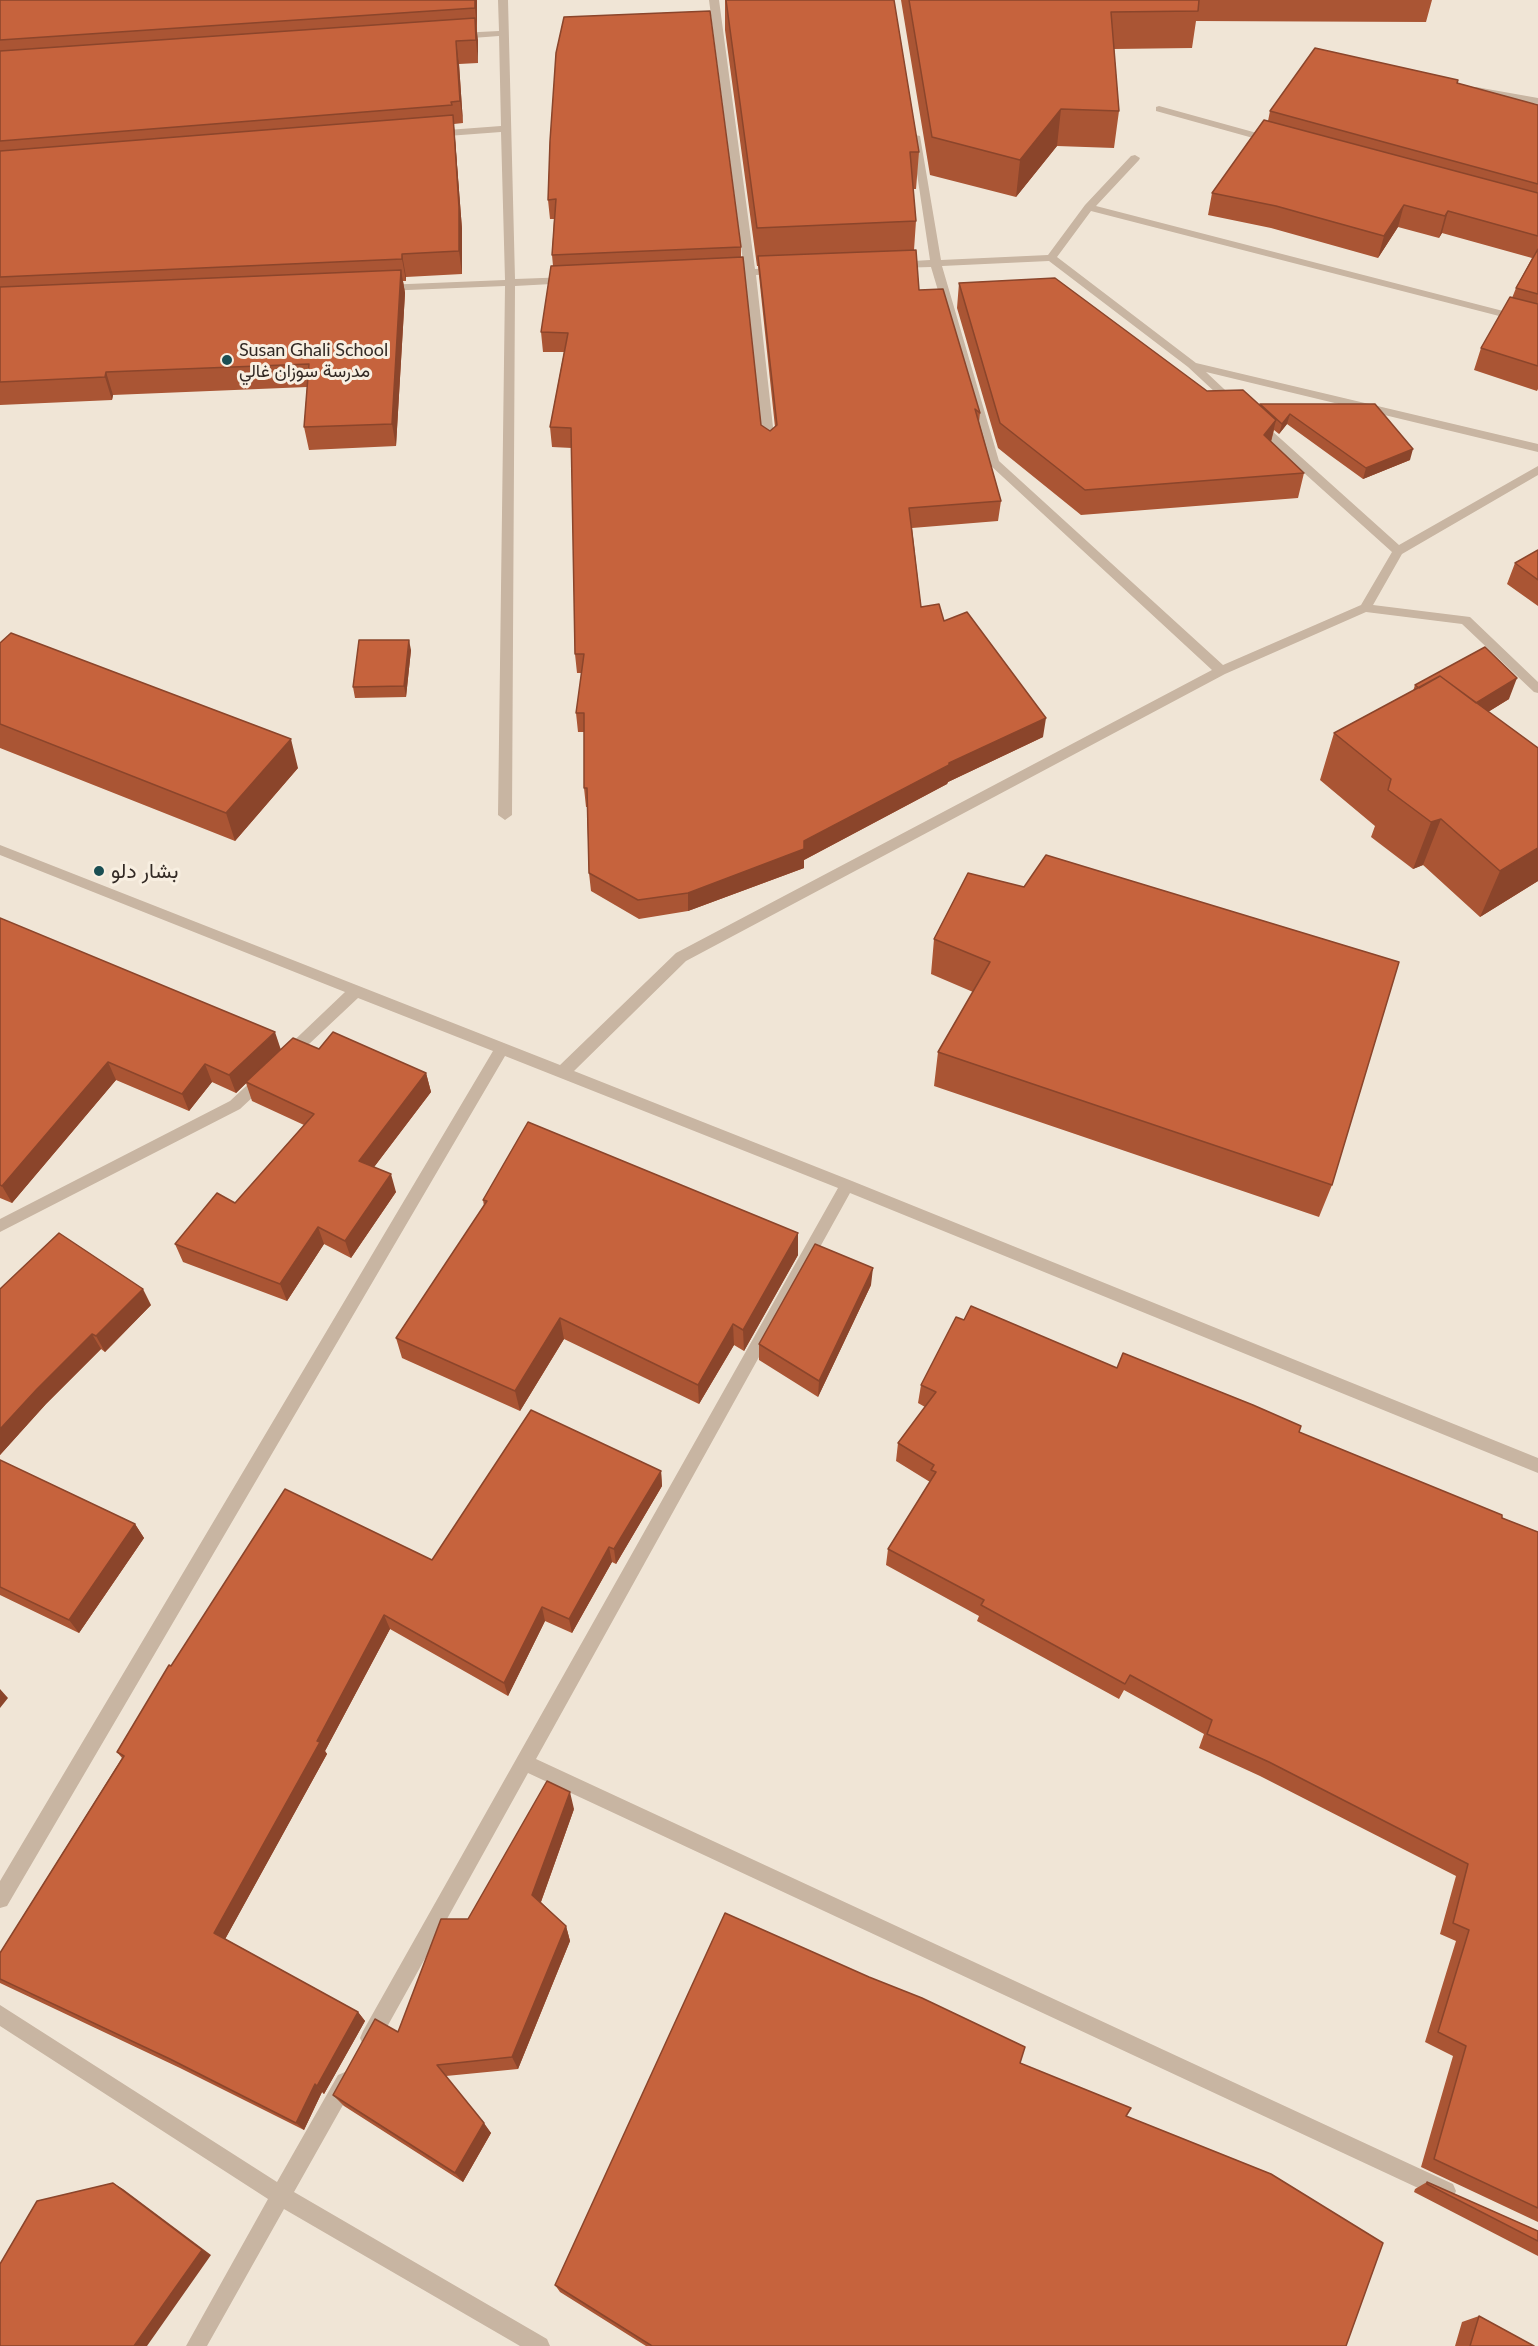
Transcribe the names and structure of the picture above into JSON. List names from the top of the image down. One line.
{"places":["Susan Ghali School مدرسة سوزان غالي","بشار دلو"]}
